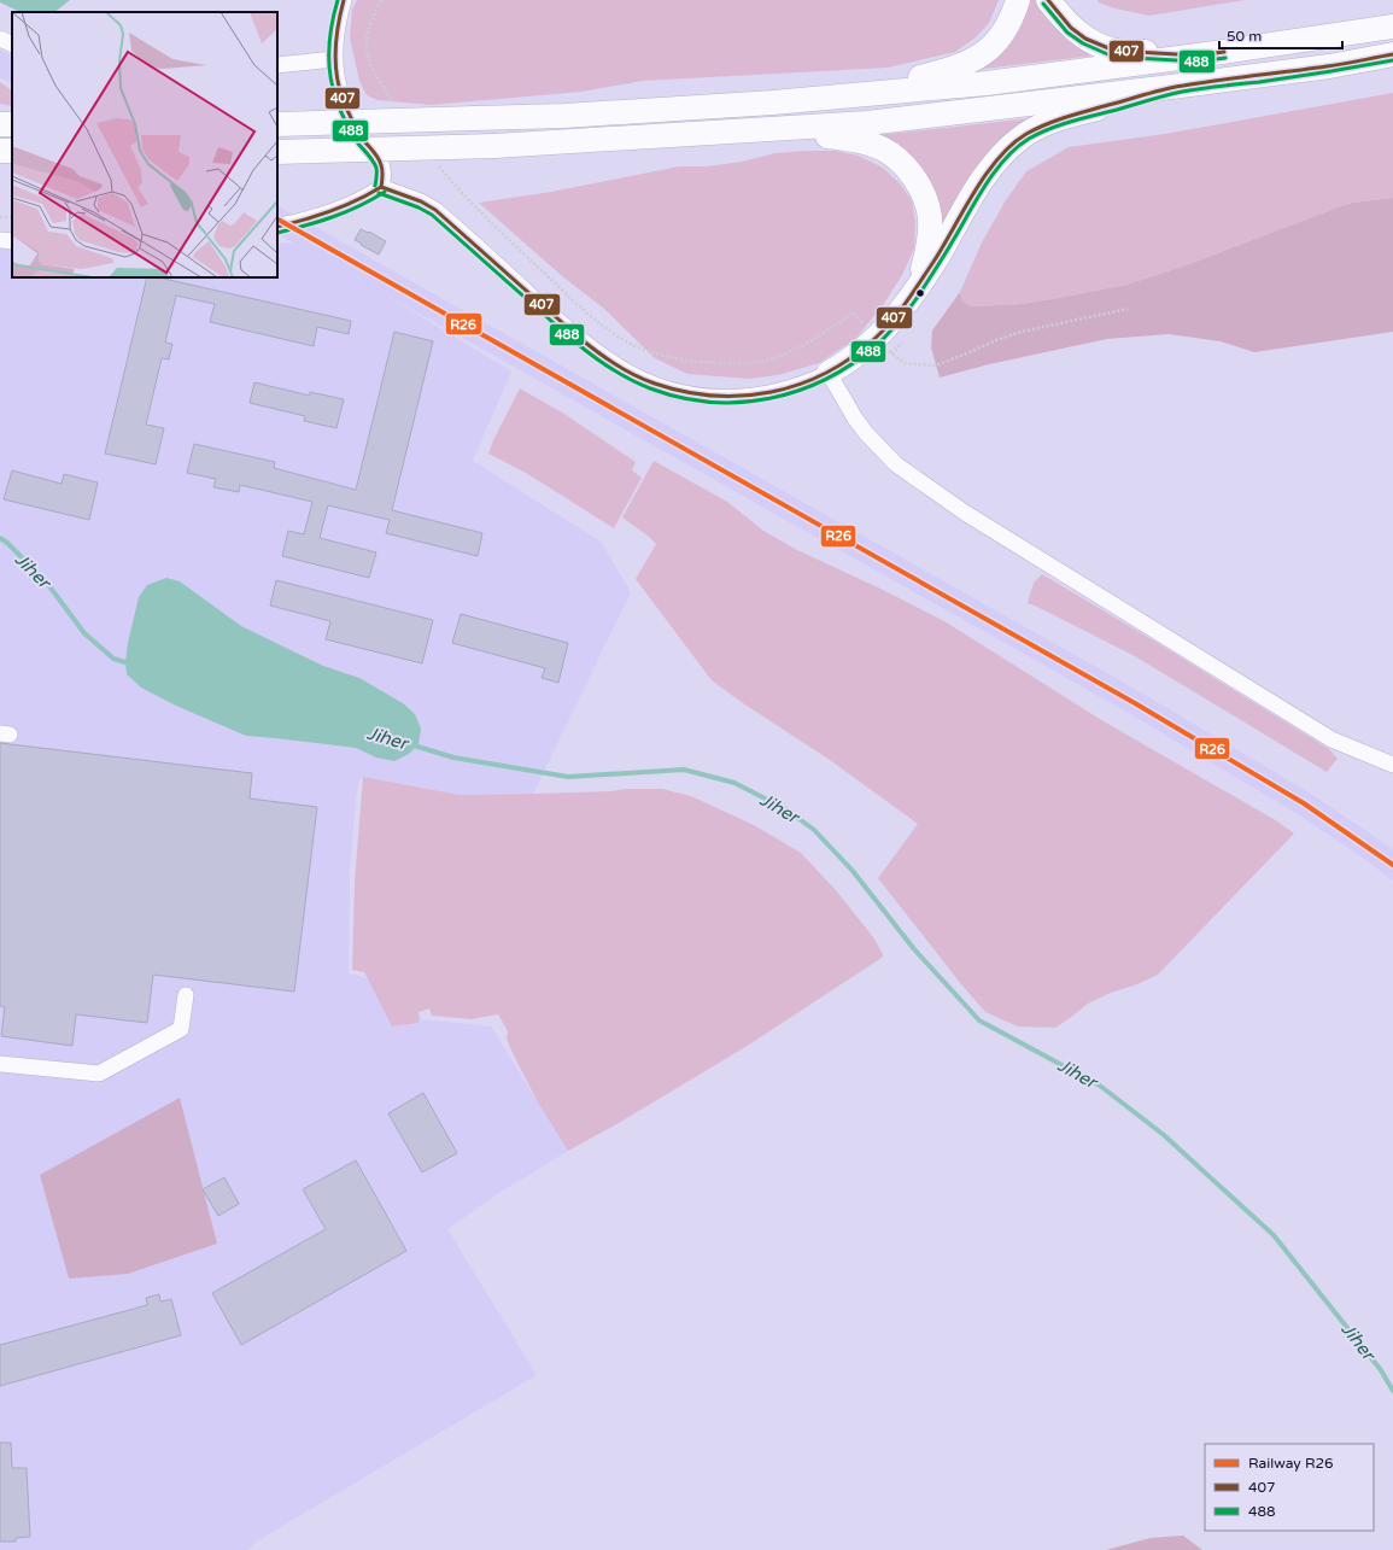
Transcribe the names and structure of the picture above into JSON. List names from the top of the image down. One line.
{"water":["Jiher"],"lines":["transit line 407","transit line 488","rail line R26"],"legend":["Railway R26","407","488"],"scale_bar":"50 m"}
